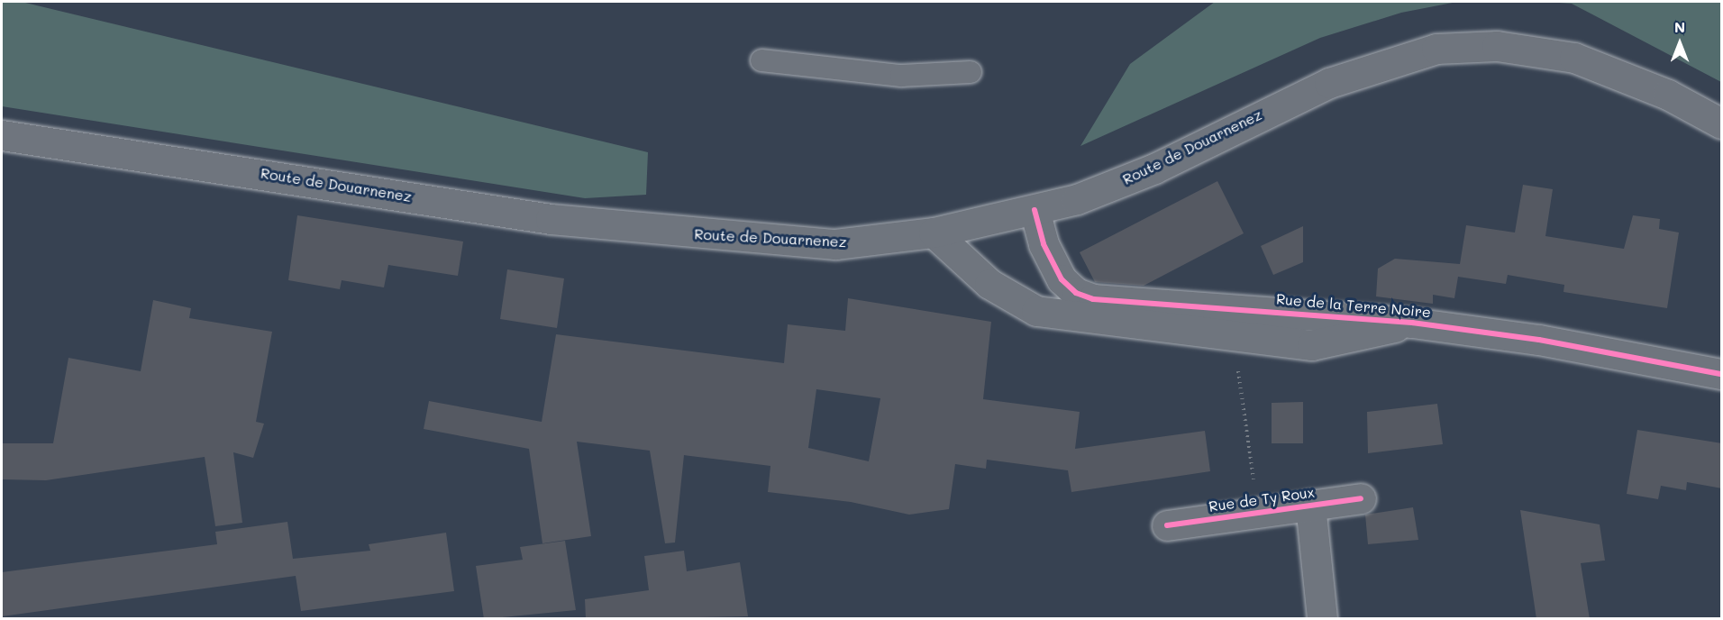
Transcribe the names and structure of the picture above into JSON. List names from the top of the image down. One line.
{"streets":{"main road":["Route de Douarnenez","Rue de la Terre Noire","Rue de Ty Roux"]},"crossings":[["Route de Douarnenez","Rue de la Terre Noire"]],"north":"top"}
